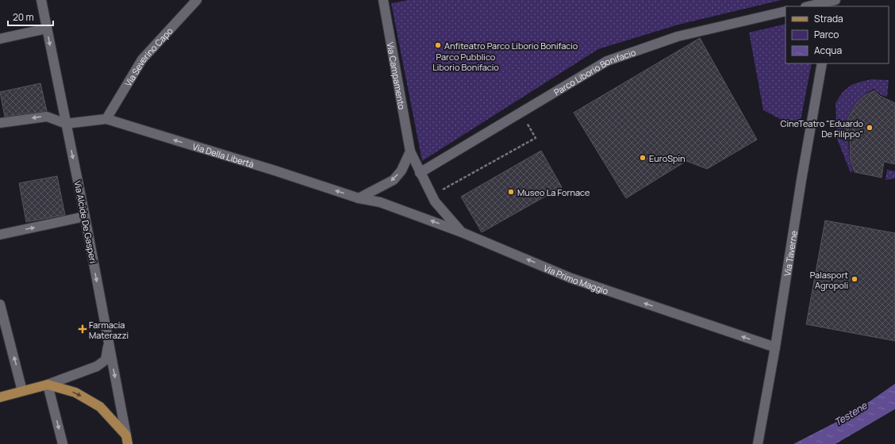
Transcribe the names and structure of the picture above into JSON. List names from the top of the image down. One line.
{"streets":{"street":["Via Severino Capo","Parco Liborio Bonifacio","Via Campamento","Via Della Libertà","Via Alcide De Gasperi","Via Taverne","Via Primo Maggio"]},"crossings":[["Via Severino Capo","Via Della Libertà"],["Parco Liborio Bonifacio","Via Campamento"],["Via Campamento","Via Primo Maggio"],["Via Della Libertà","Via Alcide De Gasperi"],["Via Della Libertà","Via Primo Maggio"],["Via Taverne","Via Primo Maggio"]],"one_way":["Via Della Libertà","Via Alcide De Gasperi","Via Primo Maggio"],"water":["Testene"],"parks":["Parco Pubblico Liborio Bonifacio"],"places":{"other":["Anfiteatro Parco Liborio Bonifacio","CineTeatro \"Eduardo De Filippo\"","EuroSpin","Museo La Fornace","Palasport Agropoli"],"health":["Farmacia Materazzi"]},"legend":["Strada","Parco","Acqua"],"scale_bar":"20 m"}
